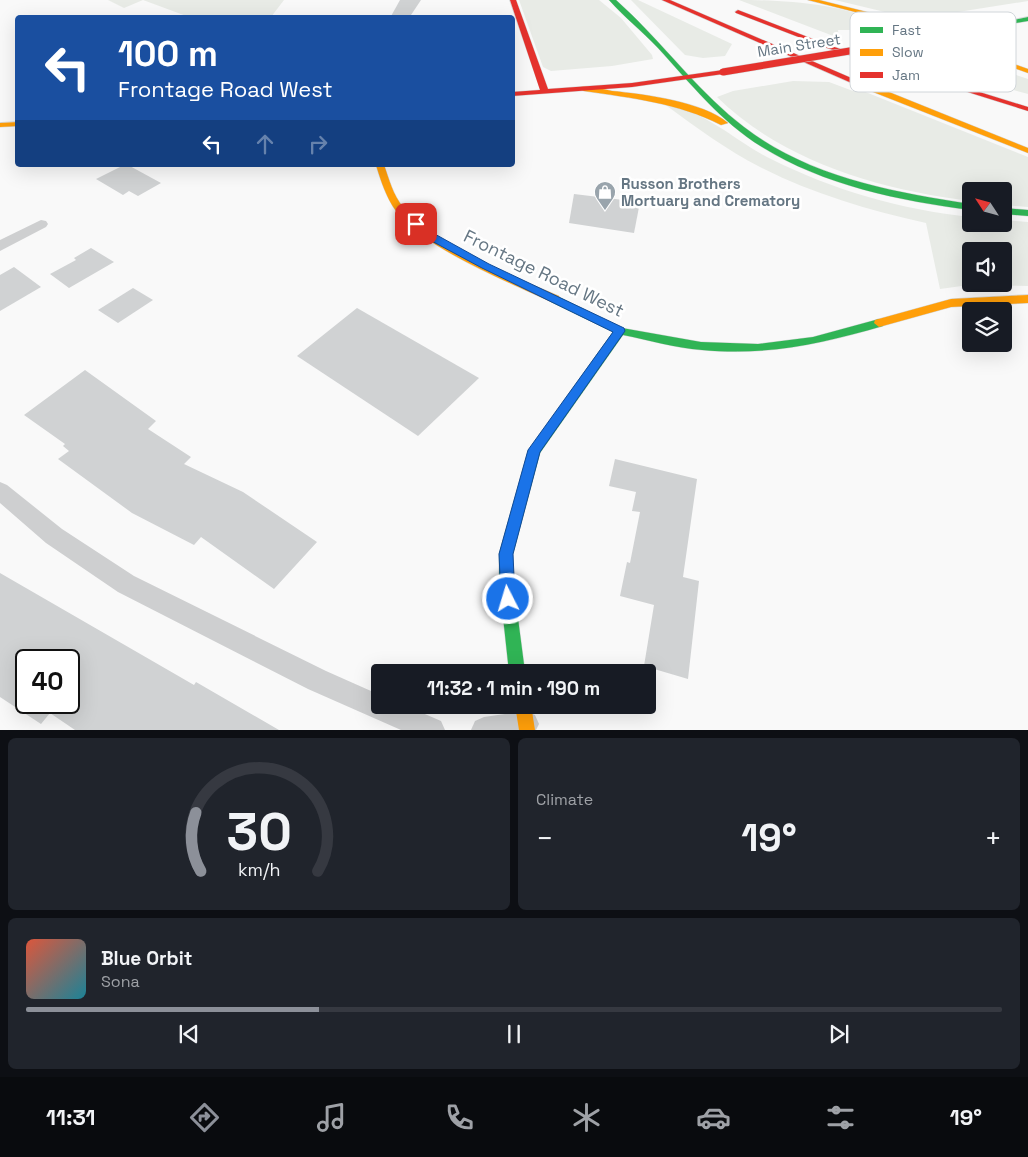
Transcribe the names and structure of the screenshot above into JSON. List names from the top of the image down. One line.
{"streets":{"main road":["Main Street","Frontage Road West"]},"places":{"shop":["Russon Brothers Mortuary and Crematory"]},"legend":["Fast","Slow","Jam"],"north":"top left","page":{"turn":["100 m","Frontage Road West"],"limit":"40","trip":"11:32 · 1 min · 190 m","tile":"Climate","heat":["−","19°","+"],"song":["Blue Orbit","Sona"],"tabs":["11:31","19°"],"gauge":["30","km/h"]}}
